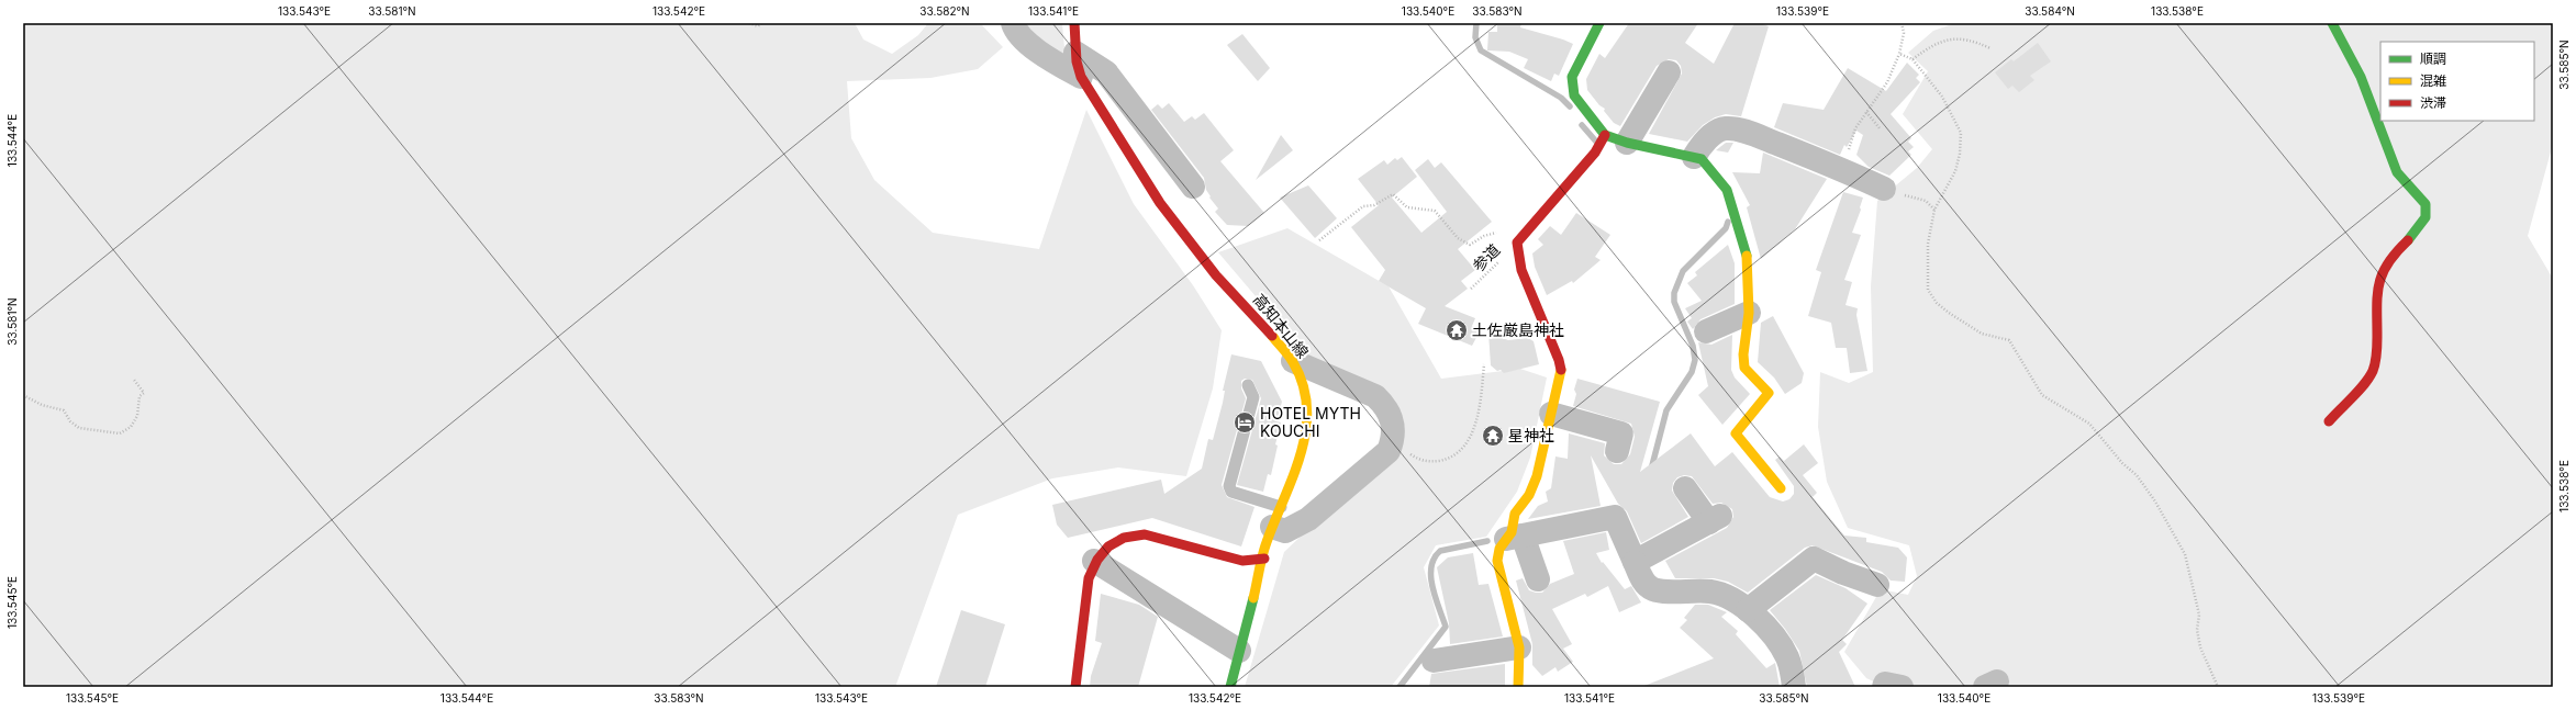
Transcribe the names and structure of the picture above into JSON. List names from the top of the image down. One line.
{"streets":{"street":["高知本山線"],"path":["参道"]},"places":{"temple":["土佐厳島神社","星神社"],"hotel":["HOTEL MYTH KOUCHI"]},"legend":["順調","混雑","渋滞"],"coordinates":["133.543°E","33.581°N","133.542°E","33.582°N","133.541°E","133.540°E","33.583°N","133.539°E","33.584°N","133.538°E","33.585°N","133.544°E","133.545°E"]}
